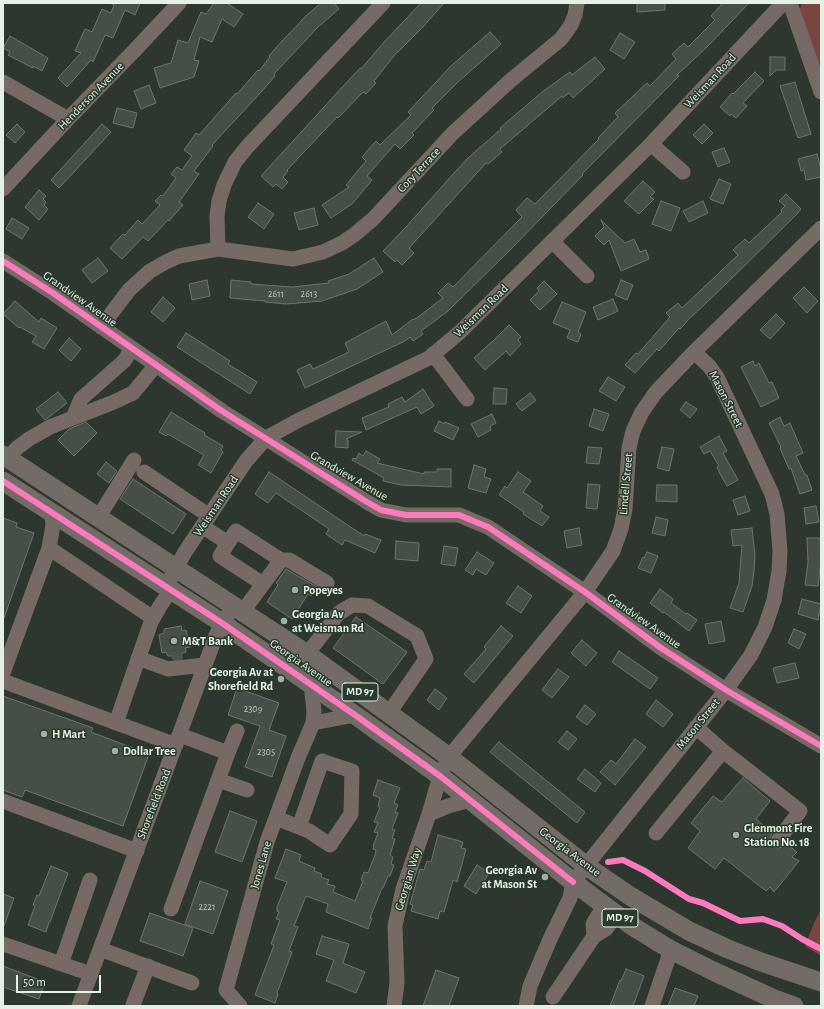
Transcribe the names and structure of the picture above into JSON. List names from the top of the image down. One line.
{"streets":{"main road":["Georgia Avenue","MD 97"],"street":["Weisman Road","Henderson Avenue","Cory Terrace","Grandview Avenue","Mason Street","Lindell Street","Shorefield Road","Jones Lane","Georgian Way"]},"crossings":[["Weisman Road","Grandview Avenue"],["Weisman Road","Georgia Avenue"],["Cory Terrace","Grandview Avenue"],["Grandview Avenue","Mason Street"],["Grandview Avenue","Lindell Street"],["Mason Street","Lindell Street"],["Mason Street","Georgia Avenue"],["Lindell Street","Georgia Avenue"],["Lindell Street","Georgian Way"],["Georgia Avenue","Shorefield Road"],["Georgia Avenue","Jones Lane"],["Georgia Avenue","Georgian Way"]],"places":["Popeyes","Georgia Av at Weisman Rd","M&T Bank","Georgia Av at Shorefield Rd","H Mart","Dollar Tree","Glenmont Fire Station No. 18","Georgia Av at Mason St"],"house_numbers":["2611","2613","2309","2305","2221"],"scale_bar":"50 m"}
